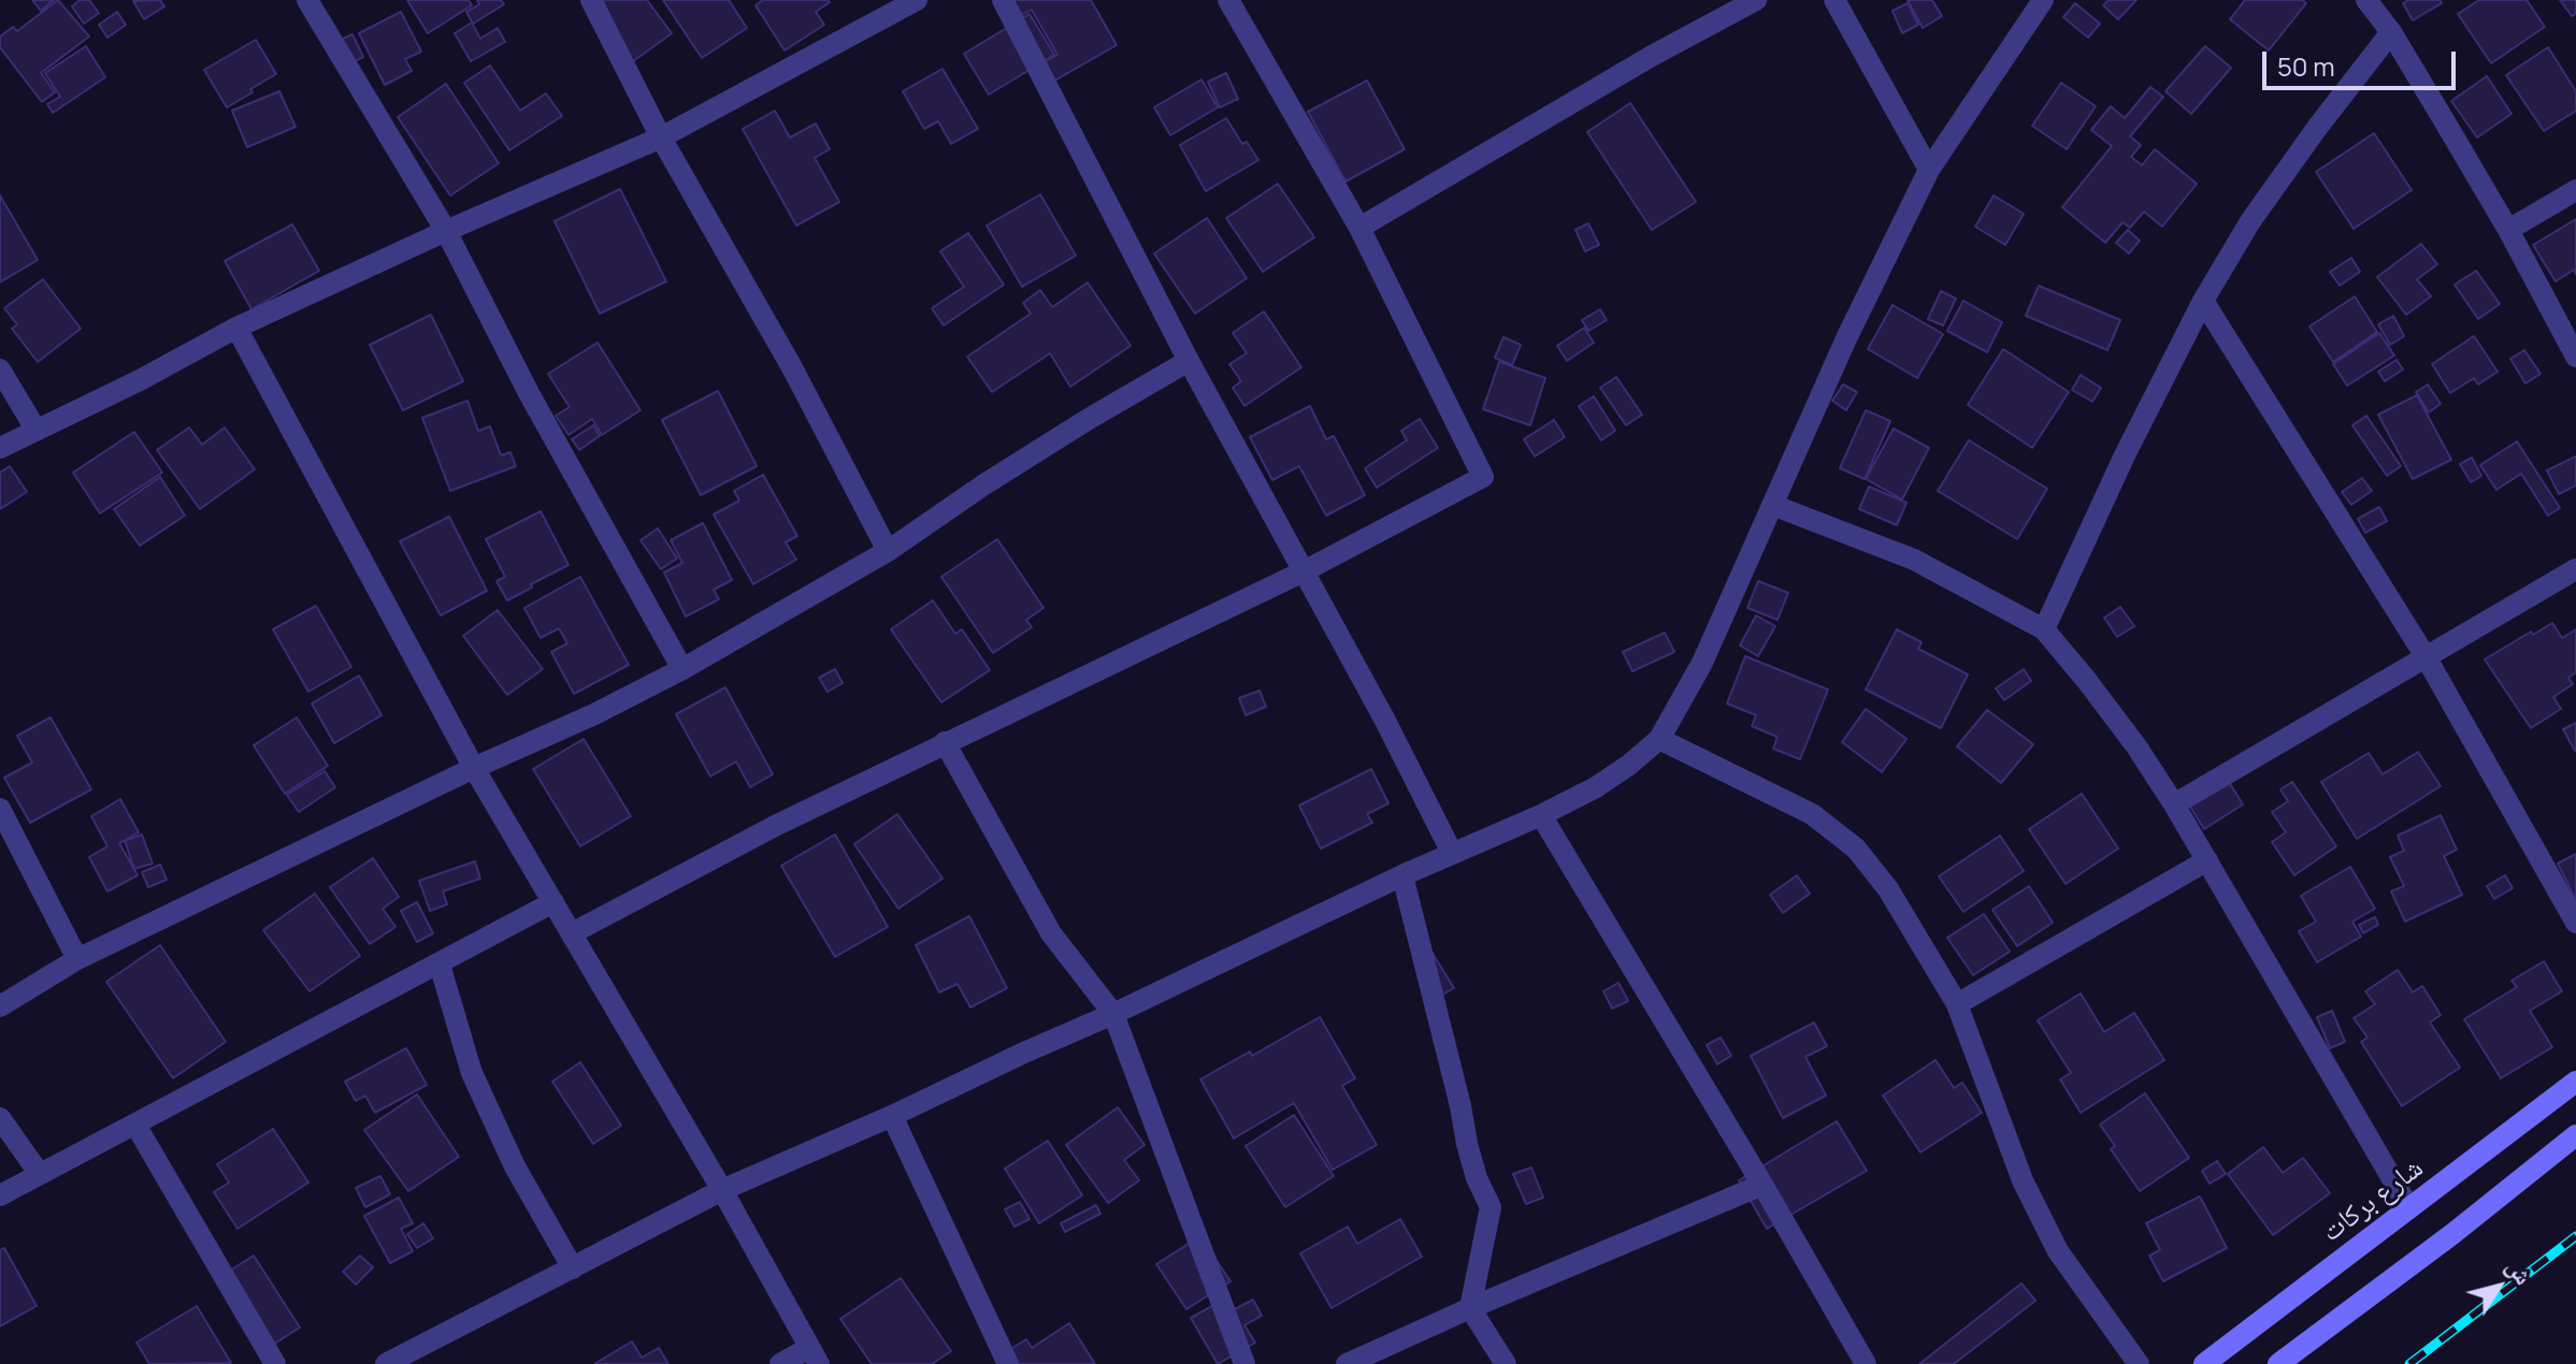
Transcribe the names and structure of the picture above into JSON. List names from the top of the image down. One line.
{"streets":{"main road":["شارع بركات"]},"scale_bar":"50 m","north":"top right"}
